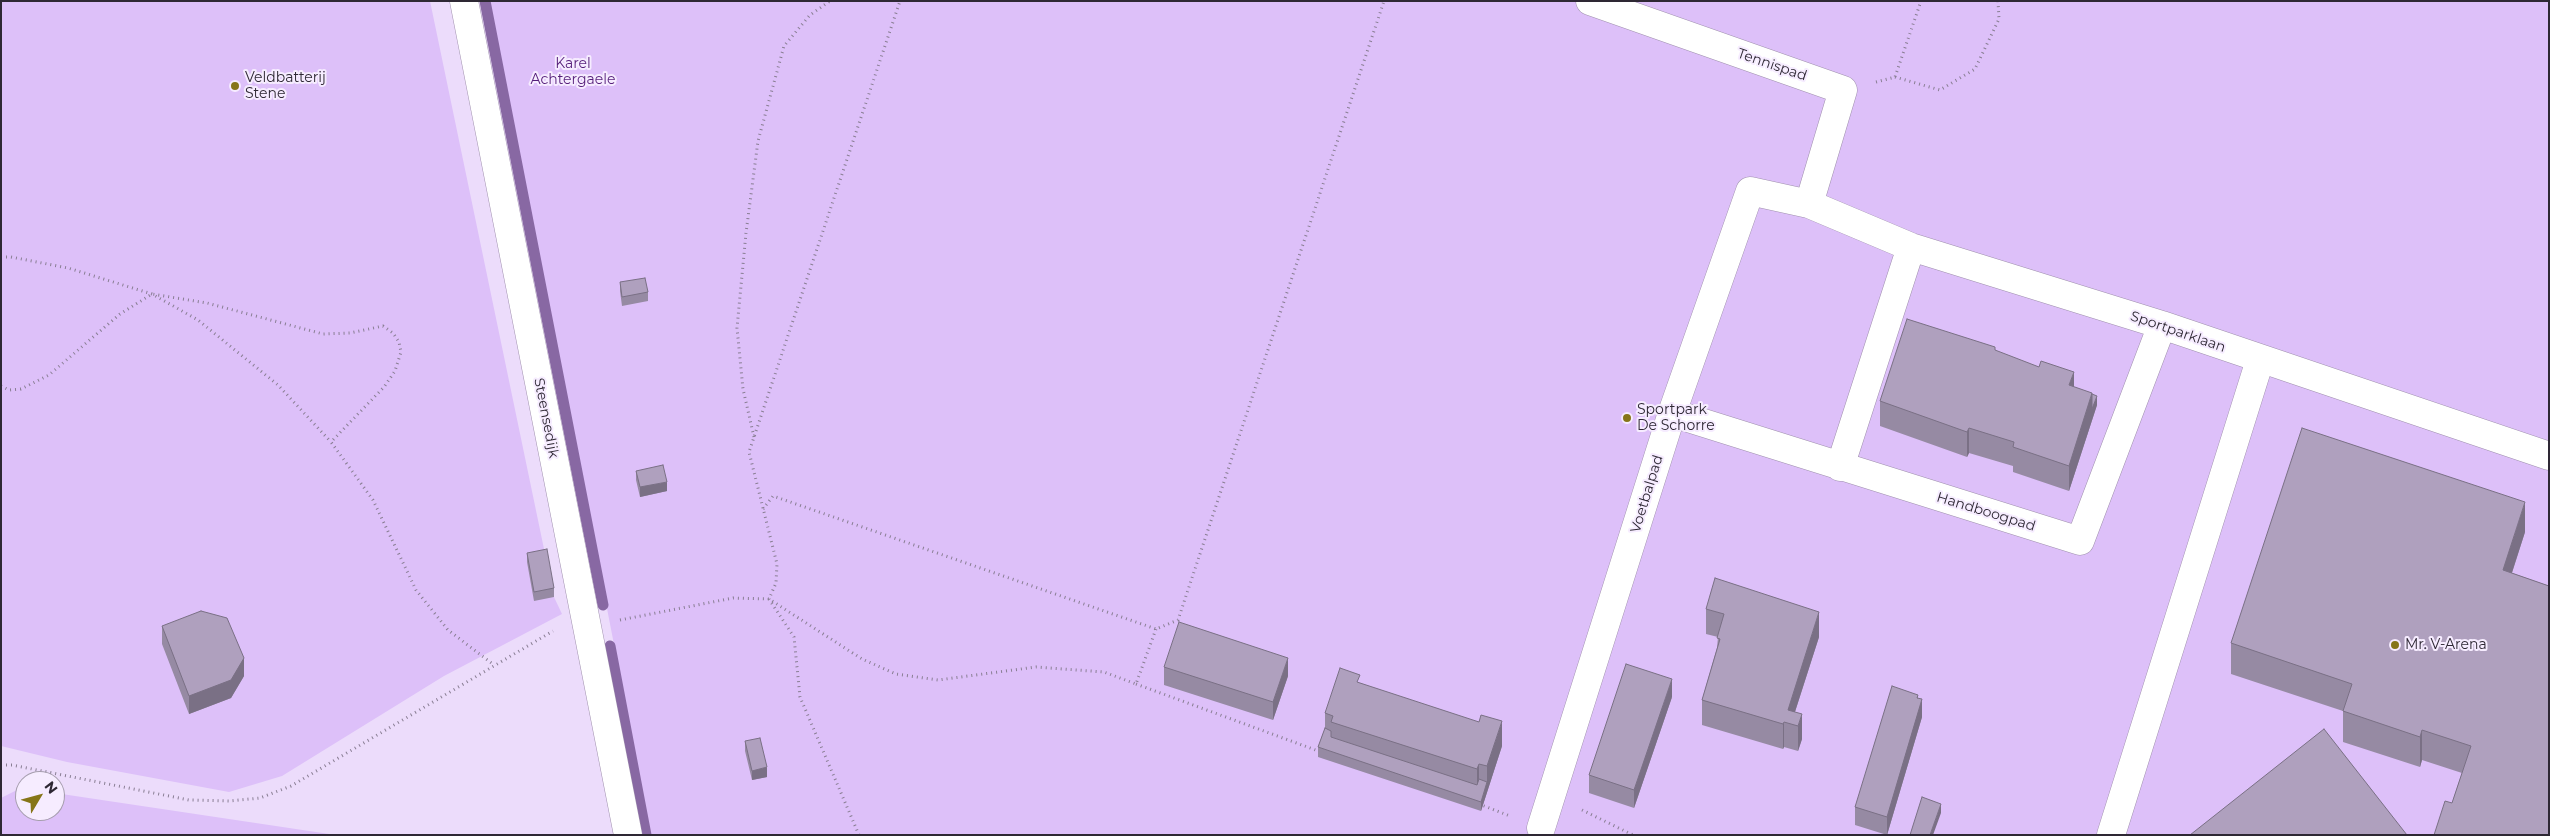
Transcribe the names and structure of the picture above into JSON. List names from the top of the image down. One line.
{"streets":{"street":["Tennispad","Sportparklaan","Steensedijk","Voetbalpad","Handboogpad"]},"crossings":[["Sportparklaan","Voetbalpad"],["Sportparklaan","Handboogpad"],["Voetbalpad","Handboogpad"]],"parks":["Karel Achtergaele"],"places":["Veldbatterij Stene","Sportpark De Schorre","Mr. V-Arena"],"north":"top right"}
